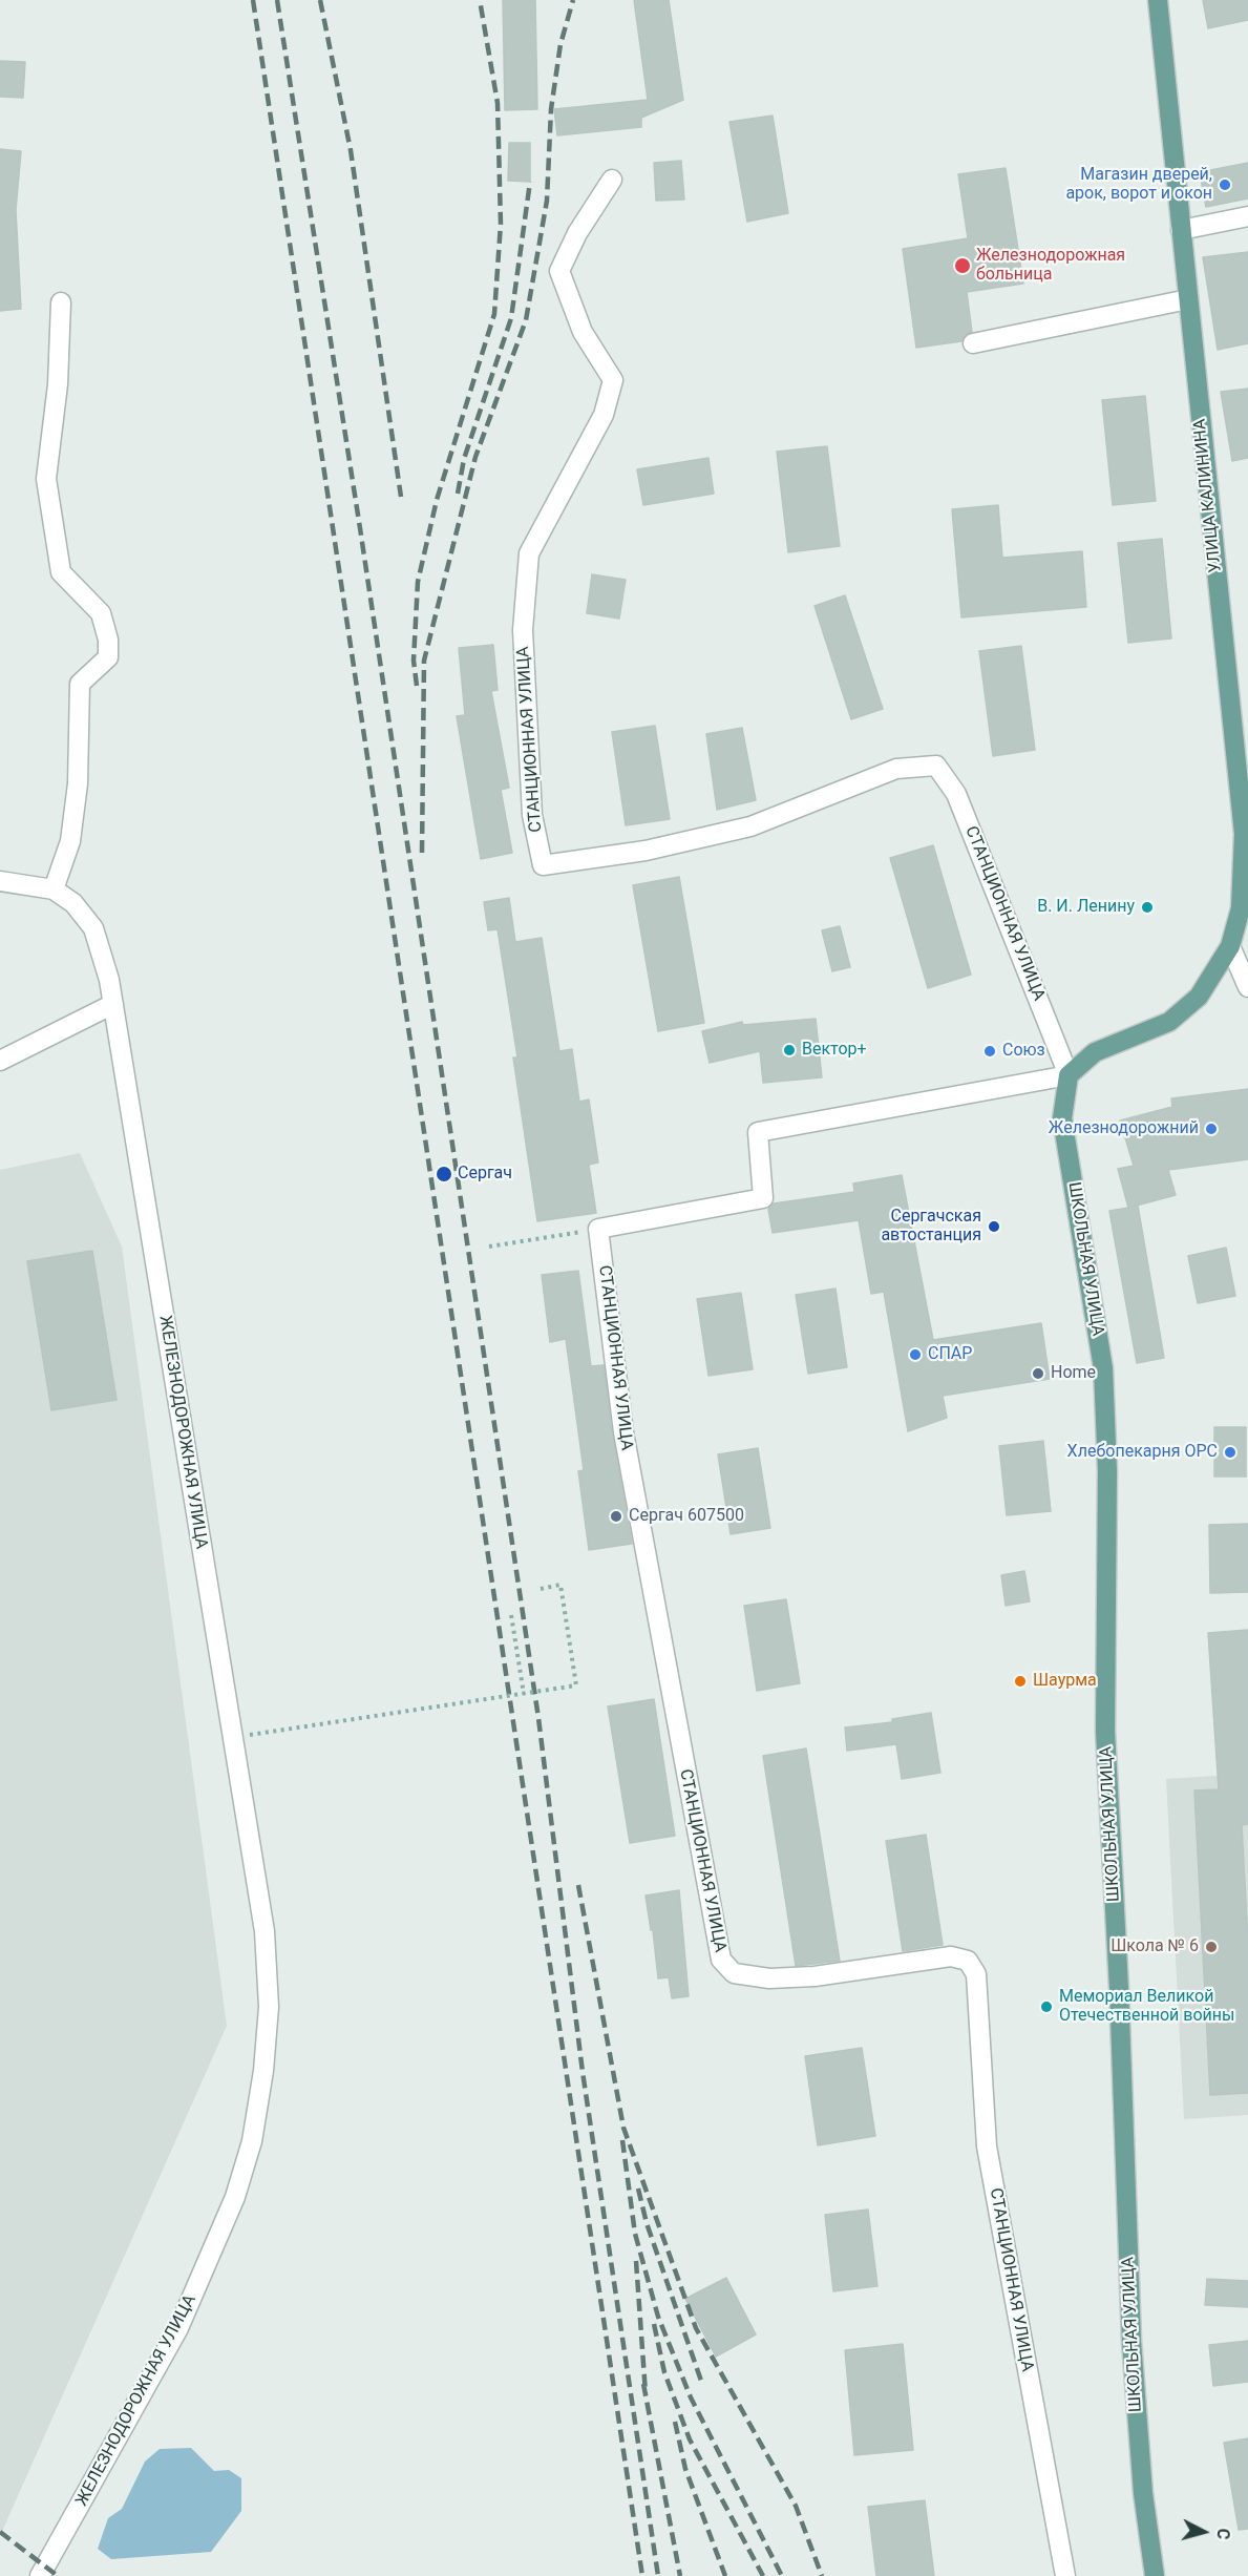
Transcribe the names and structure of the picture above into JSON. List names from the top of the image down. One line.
{"streets":{"main road":["УЛИЦА КАЛИНИНА","ШКОЛЬНАЯ УЛИЦА"],"street":["СТАНЦИОННАЯ УЛИЦА","ЖЕЛЕЗНОДОРОЖНАЯ УЛИЦА"]},"crossings":[["УЛИЦА КАЛИНИНА","СТАНЦИОННАЯ УЛИЦА"],["УЛИЦА КАЛИНИНА","ШКОЛЬНАЯ УЛИЦА"],["СТАНЦИОННАЯ УЛИЦА","ШКОЛЬНАЯ УЛИЦА"]],"places":["Магазин дверей, арок, ворот и окон","Железнодорожная больница","В. И. Ленину","Вектор+","Союз","Железнодорожний","Сергач","Сергачская автостанция","СПАР","Home","Хлебопекарня ОРС","Сергач 607500","Шаурма","Школа № 6","Мемориал Великой Отечественной войны"],"north":"right"}
